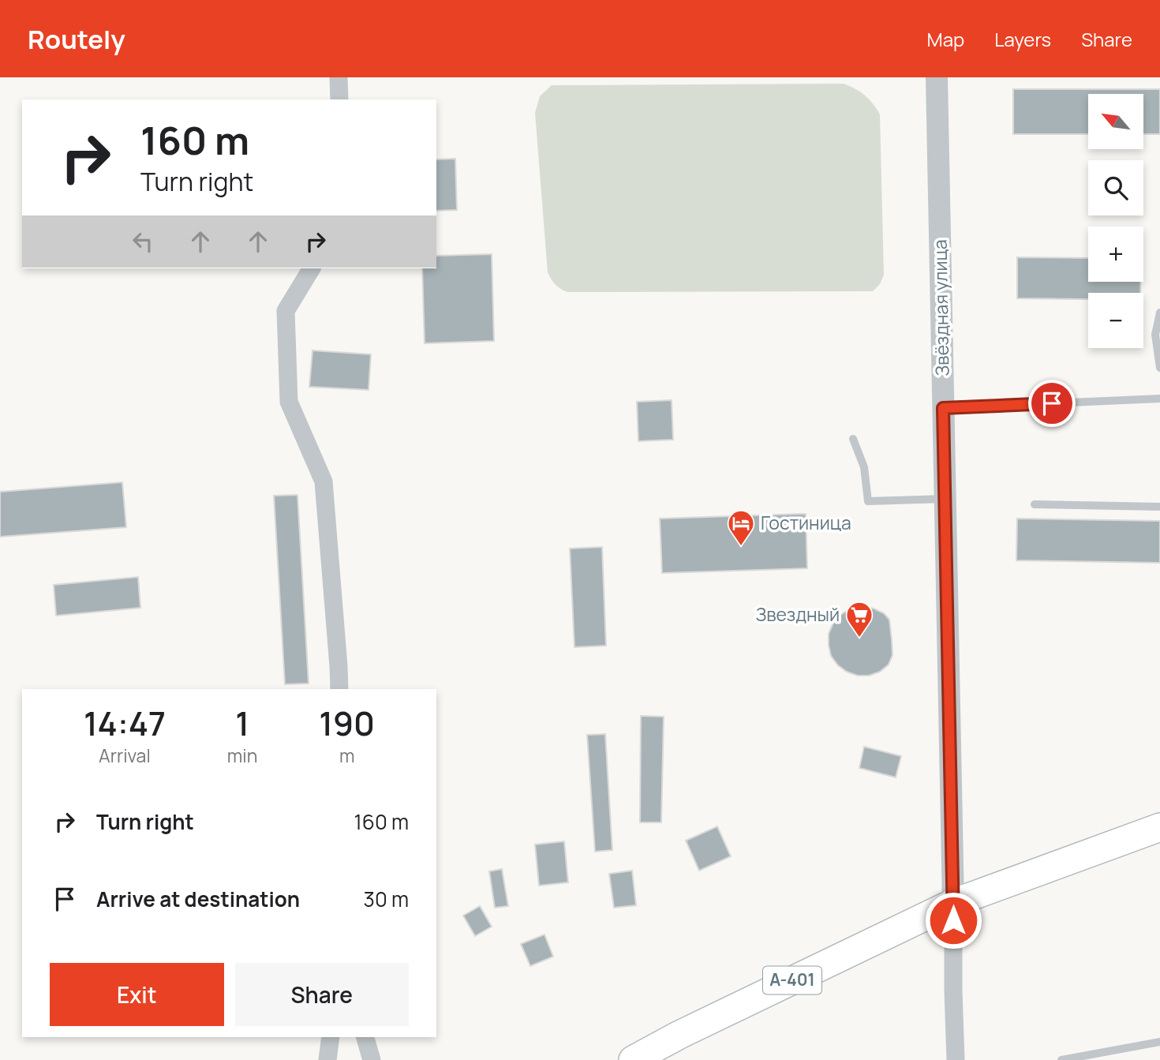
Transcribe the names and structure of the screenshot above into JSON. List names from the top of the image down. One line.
{"streets":{"main road":["А-401"],"street":["Звёздная улица"]},"crossings":[["Звёздная улица","А-401"]],"places":{"hotel":["Гостиница"],"supermarket":["Звездный"]},"north":"top left","page":{"header":"Routely","nav":["Map","Layers","Share"],"map_buttons":["+","−"],"turn":["160 m","Turn right"],"eta":["14:47","Arrival","1","min","190","m"],"list":[{"name":"Turn right","value":"160 m"},{"name":"Arrive at destination","value":"30 m"}],"buttons":["Exit","Share"]}}
